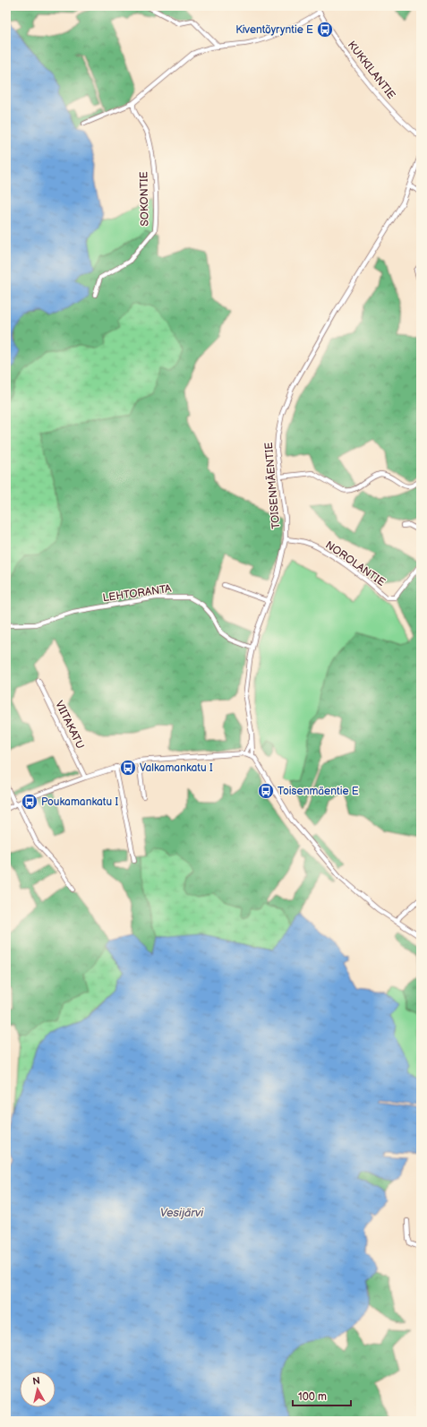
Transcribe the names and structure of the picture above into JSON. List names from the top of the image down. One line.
{"streets":{"street":["KUKKILANTIE","SOKONTIE","TOISENMÄENTIE","NOROLANTIE","LEHTORANTA","VIITAKATU"]},"crossings":[["TOISENMÄENTIE","NOROLANTIE"],["TOISENMÄENTIE","LEHTORANTA"]],"water":["Vesijärvi"],"places":{"bus stop":["Kiventöyryntie E","Valkamankatu I","Toisenmäentie E","Poukamankatu I"]},"scale_bar":"100 m","north":"top"}
